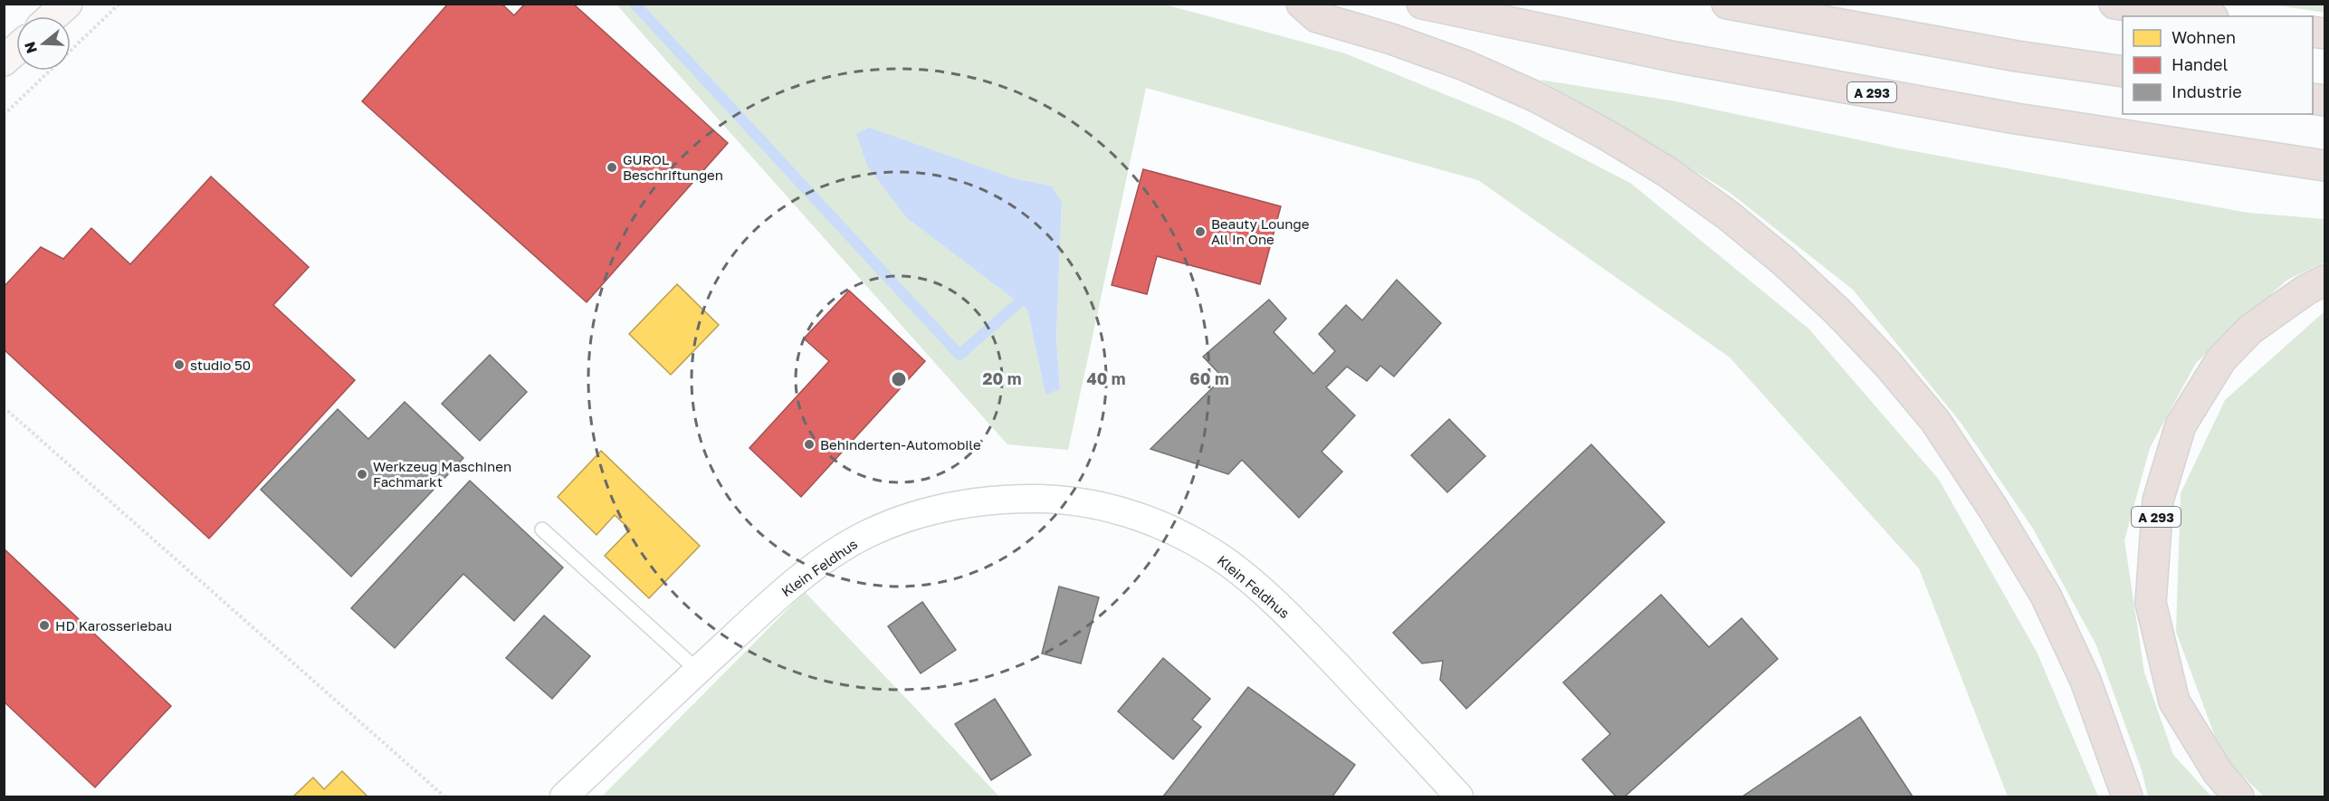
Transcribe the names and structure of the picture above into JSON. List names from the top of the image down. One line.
{"streets":{"highway":["A 293"],"street":["Klein Feldhus"]},"places":["GUROL Beschriftungen","Beauty Lounge All In One","studio 50","Behinderten-Automobile","Werkzeug Maschinen Fachmarkt","HD Karosseriebau"],"legend":["Wohnen","Handel","Industrie"],"north":"left","rings":["20 m","40 m","60 m"]}
